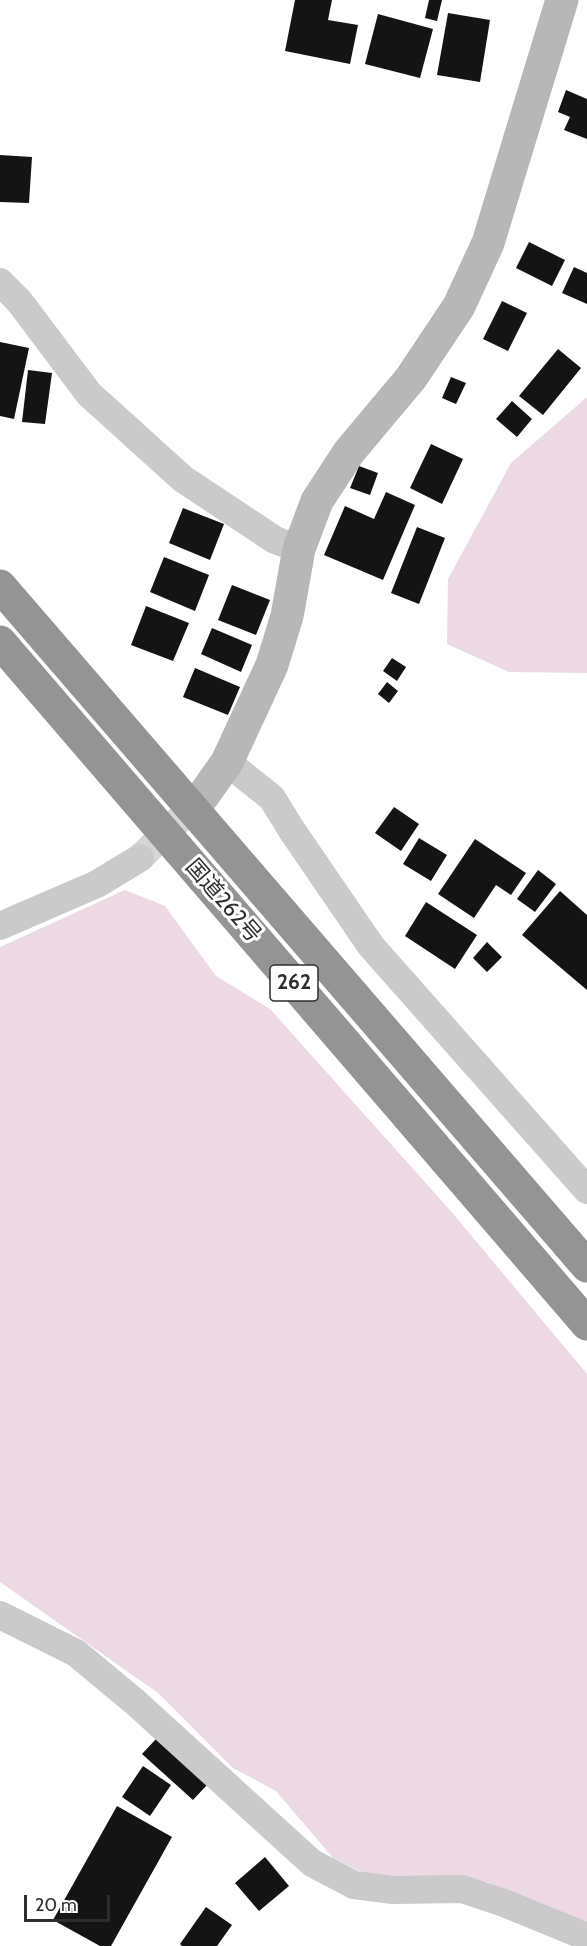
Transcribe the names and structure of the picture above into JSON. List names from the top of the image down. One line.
{"streets":{"highway":["国道262号","262"]},"scale_bar":"20 m"}
